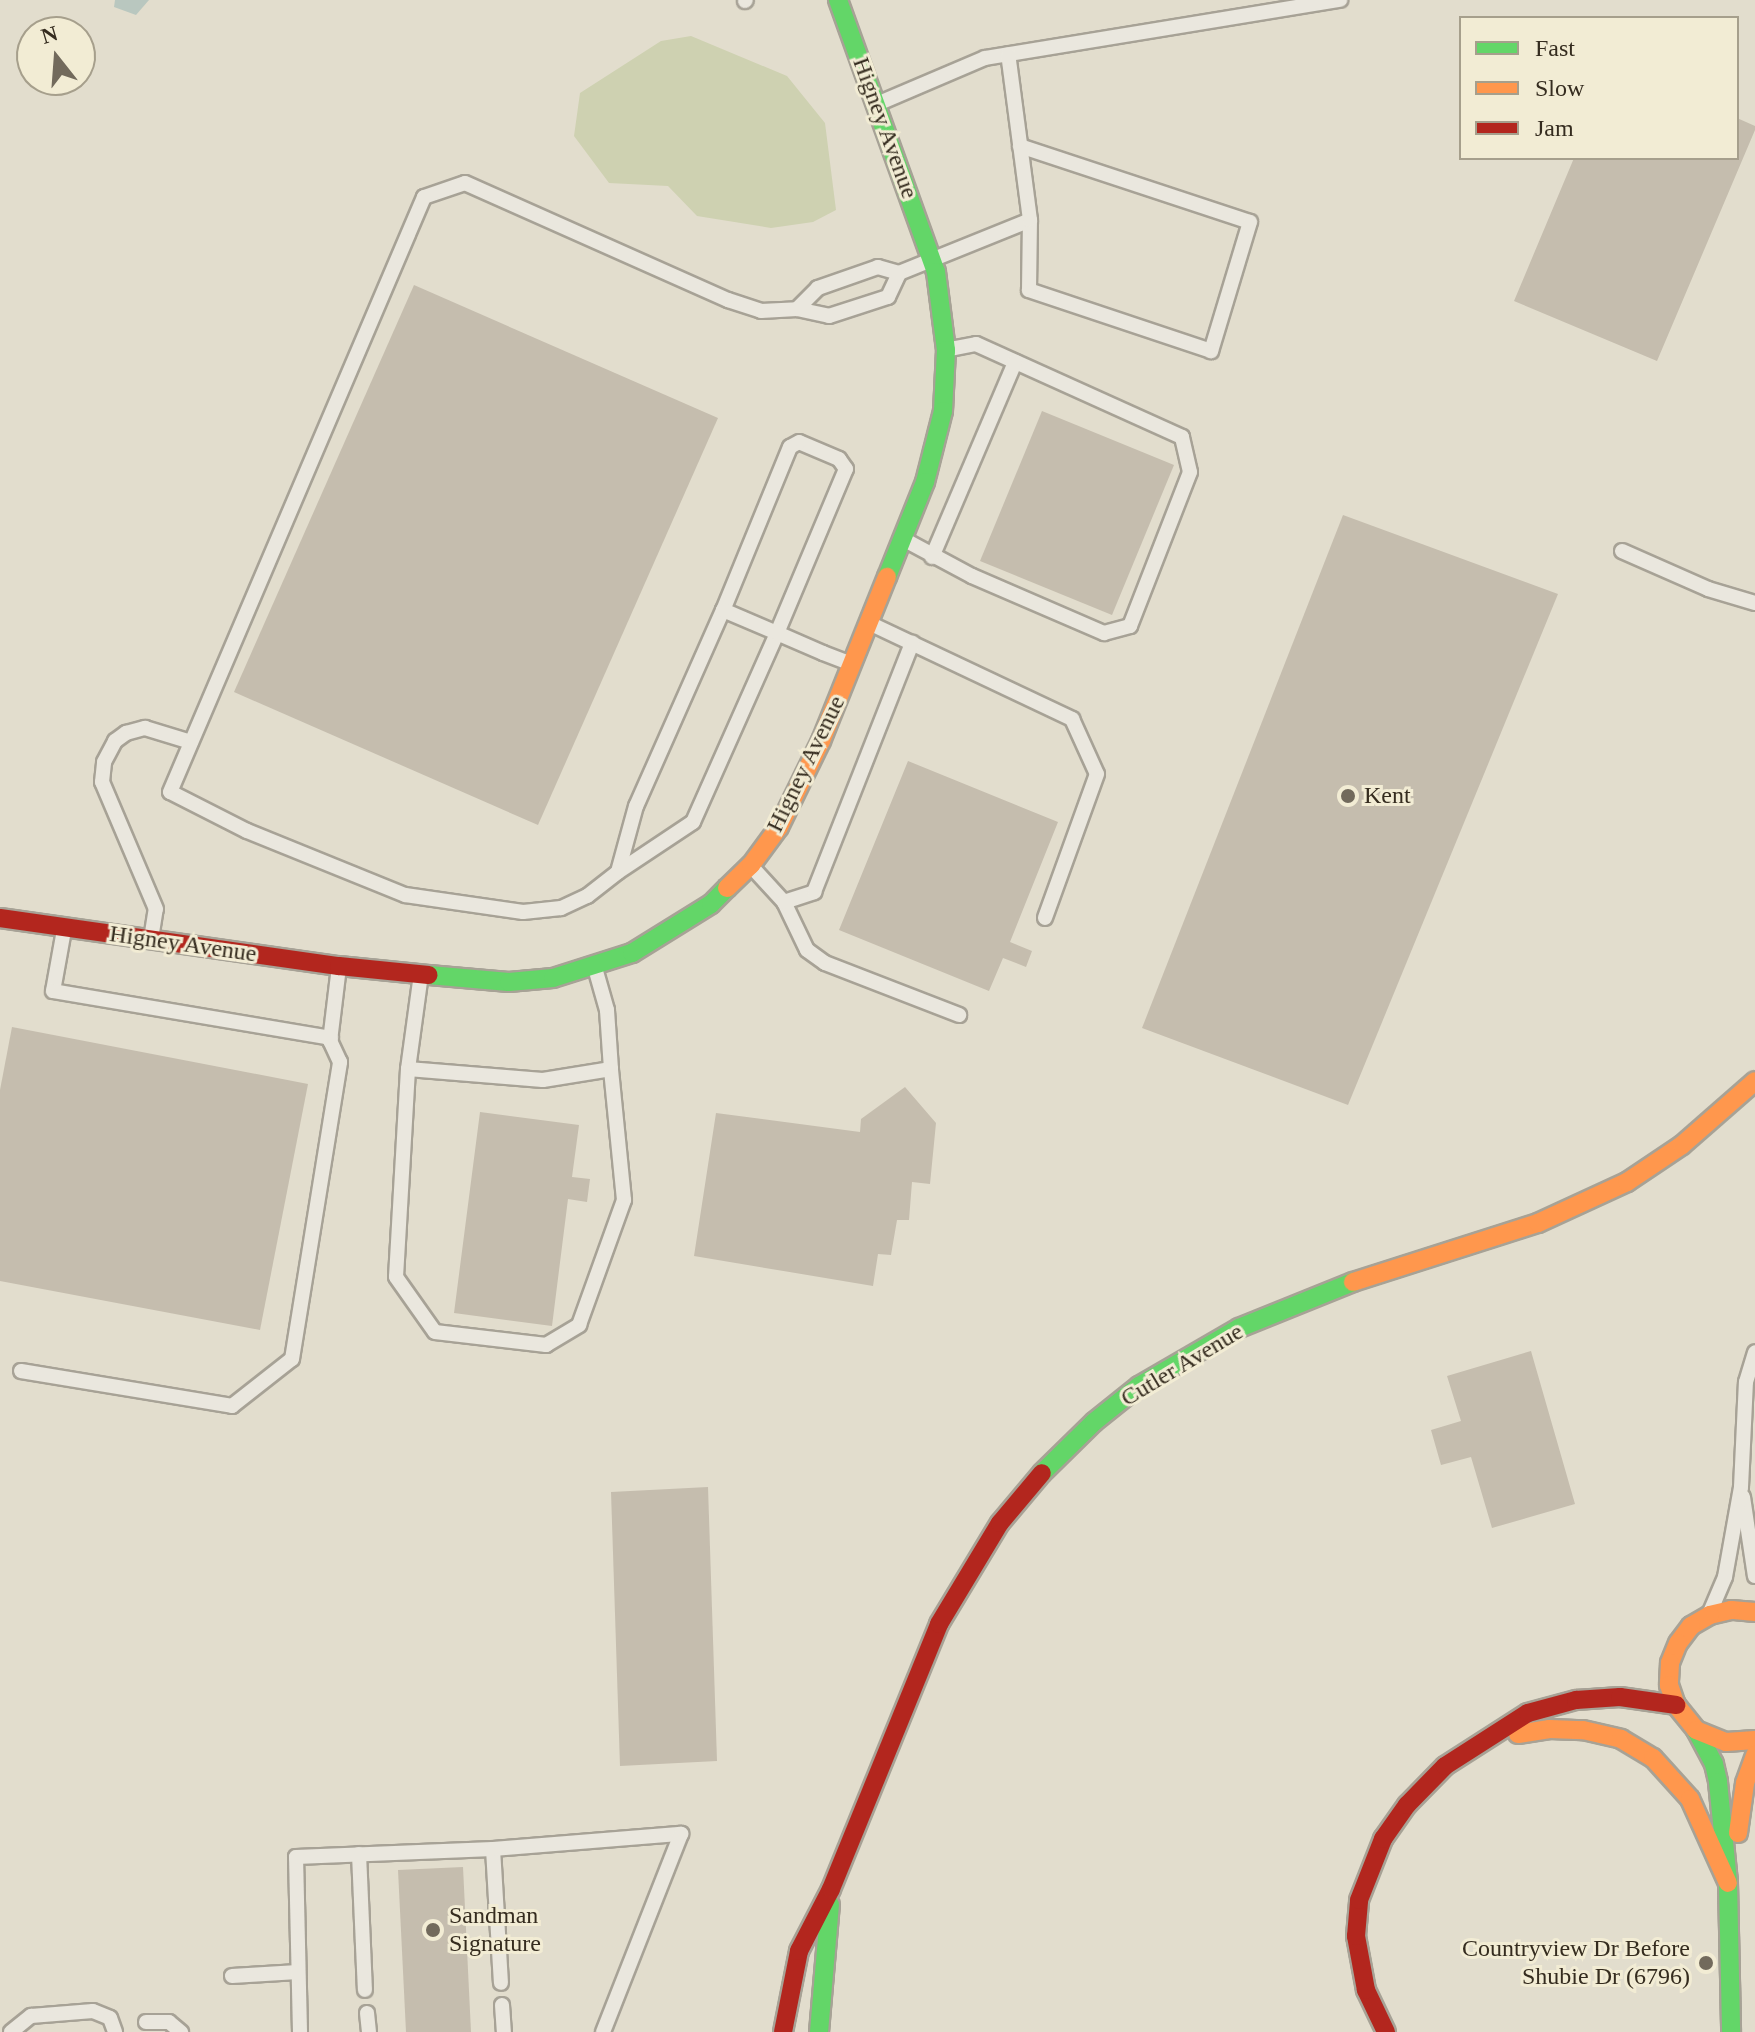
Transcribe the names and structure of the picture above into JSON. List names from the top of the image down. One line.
{"streets":{"street":["Higney Avenue","Cutler Avenue"]},"places":["Kent","Sandman Signature","Countryview Dr Before Shubie Dr (6796)"],"legend":["Fast","Slow","Jam"],"north":"top"}
